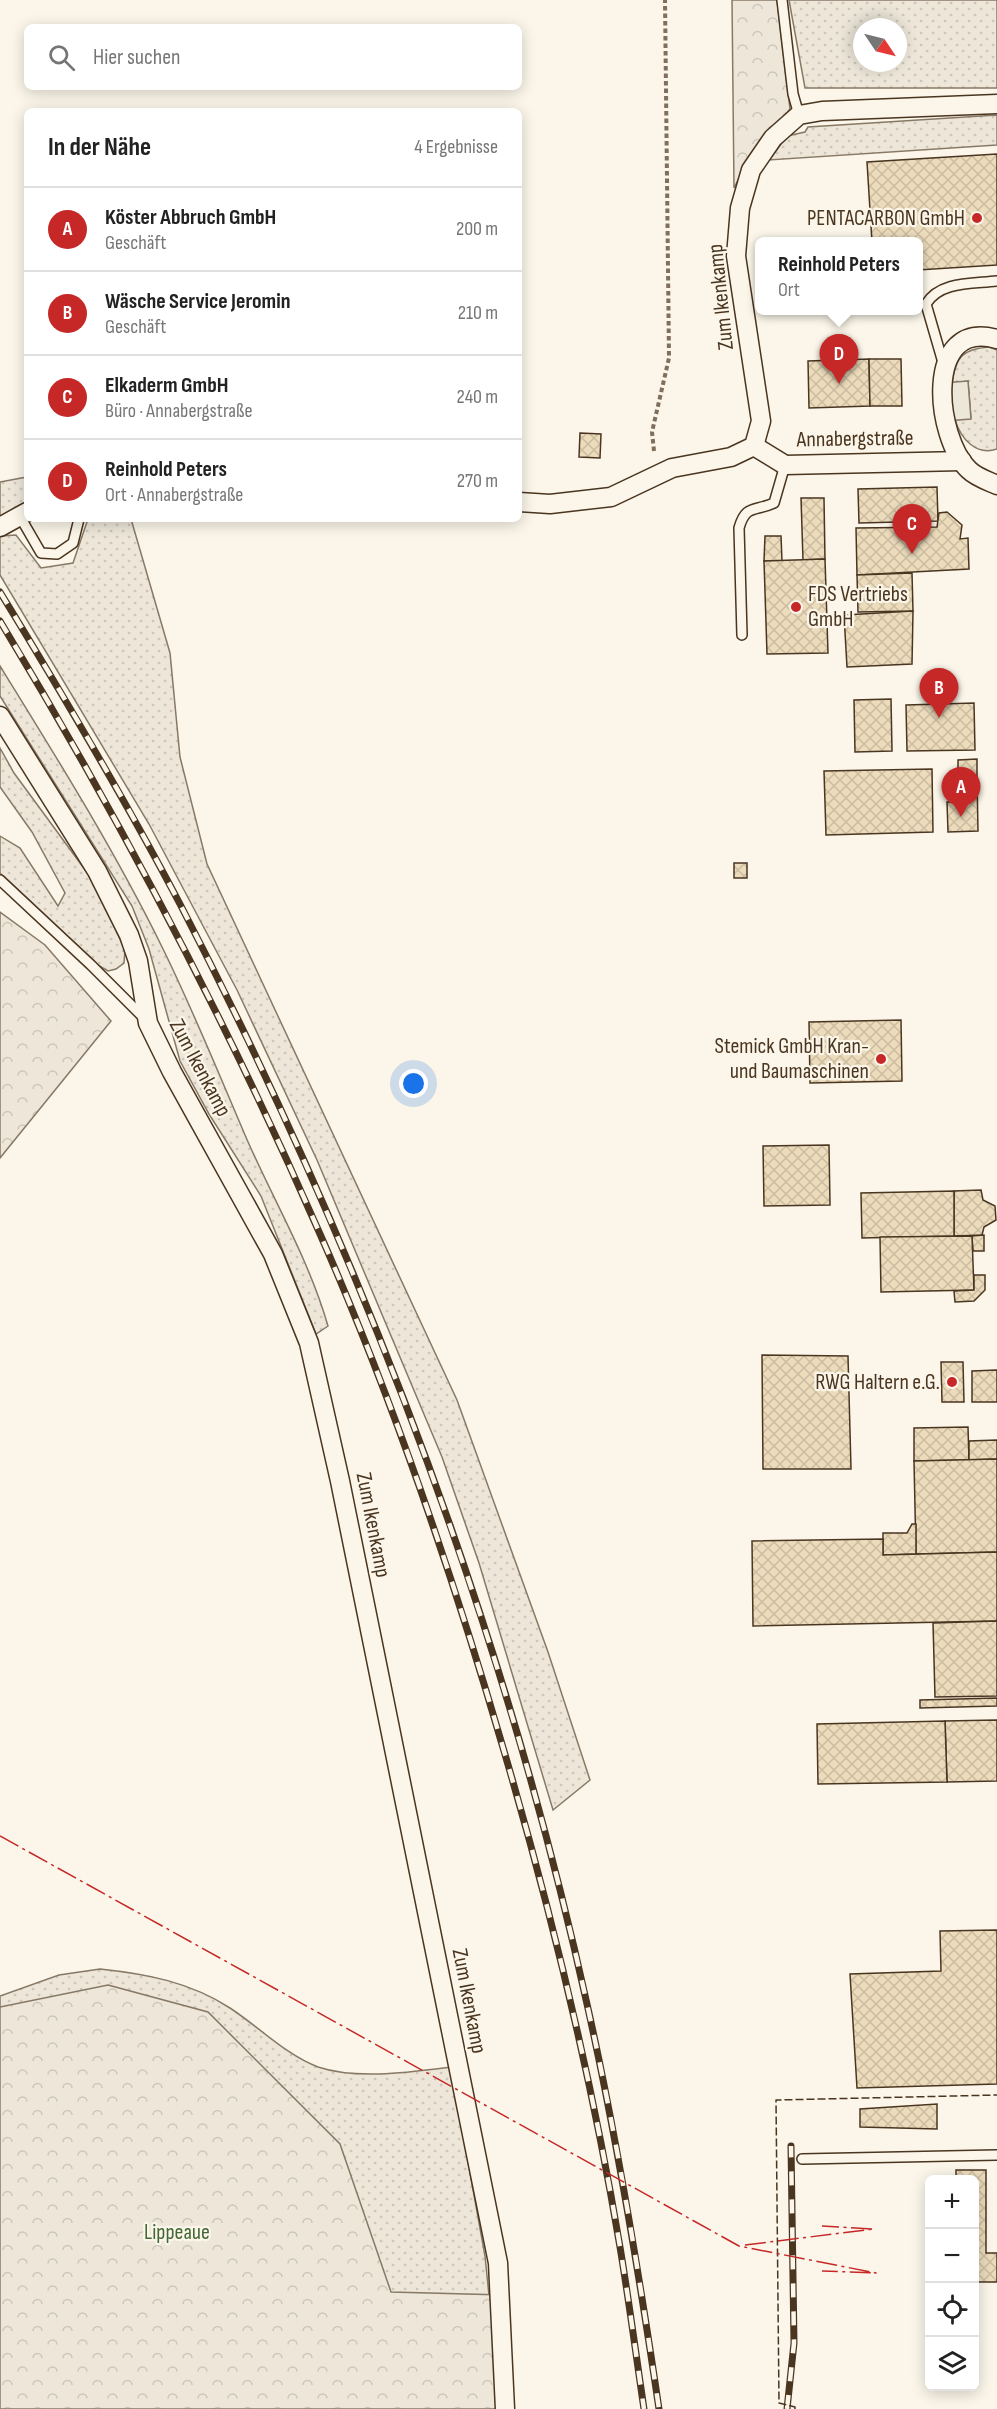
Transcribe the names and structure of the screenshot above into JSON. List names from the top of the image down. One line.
{"streets":{"street":["Zum Ikenkamp","Annabergstraße"]},"crossings":[["Zum Ikenkamp","Annabergstraße"]],"parks":["Lippeaue"],"places":["PENTACARBON GmbH","FDS Vertriebs GmbH","Stemick GmbH Kran- und Baumaschinen","RWG Haltern e.G."],"north":"bottom right","page":{"search":"Hier suchen","heading":["In der Nähe","4 Ergebnisse"],"list":[{"mark":"A","name":"Köster Abbruch GmbH","note":"Geschäft","value":"200 m"},{"mark":"B","name":"Wäsche Service Jeromin","note":"Geschäft","value":"210 m"},{"mark":"C","name":"Elkaderm GmbH","note":"Büro · Annabergstraße","value":"240 m"},{"mark":"D","name":"Reinhold Peters","note":"Ort · Annabergstraße","value":"270 m"}],"popup":["Reinhold Peters","Ort"],"pins":["D","C","B","A"],"map_buttons":["+","−"]}}
